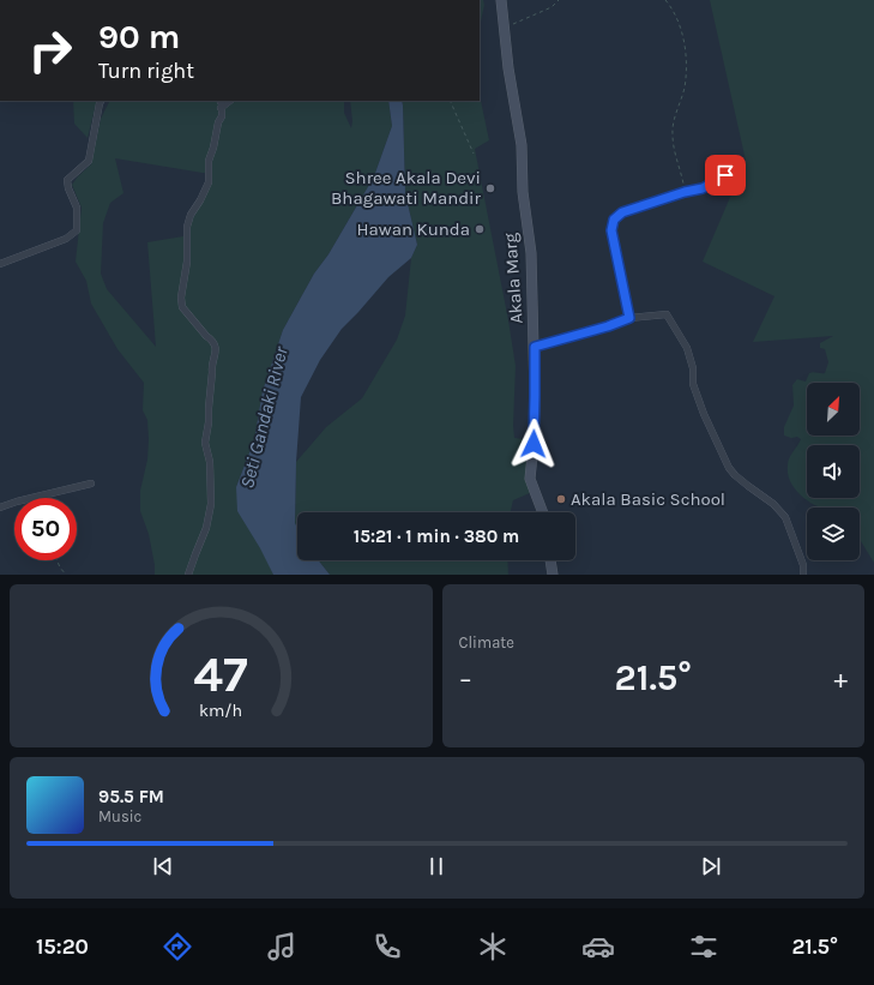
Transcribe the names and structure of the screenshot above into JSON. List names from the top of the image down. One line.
{"streets":{"main road":["Akala Marg"]},"water":["Seti Gandaki River"],"places":["Shree Akala Devi Bhagawati Mandir","Hawan Kunda","Akala Basic School"],"north":"top right","page":{"turn":["90 m","Turn right"],"limit":"50","trip":"15:21 · 1 min · 380 m","tile":"Climate","heat":["−","21.5°","+"],"song":["95.5 FM","Music"],"tabs":["15:20","21.5°"],"gauge":["47","km/h"]}}
